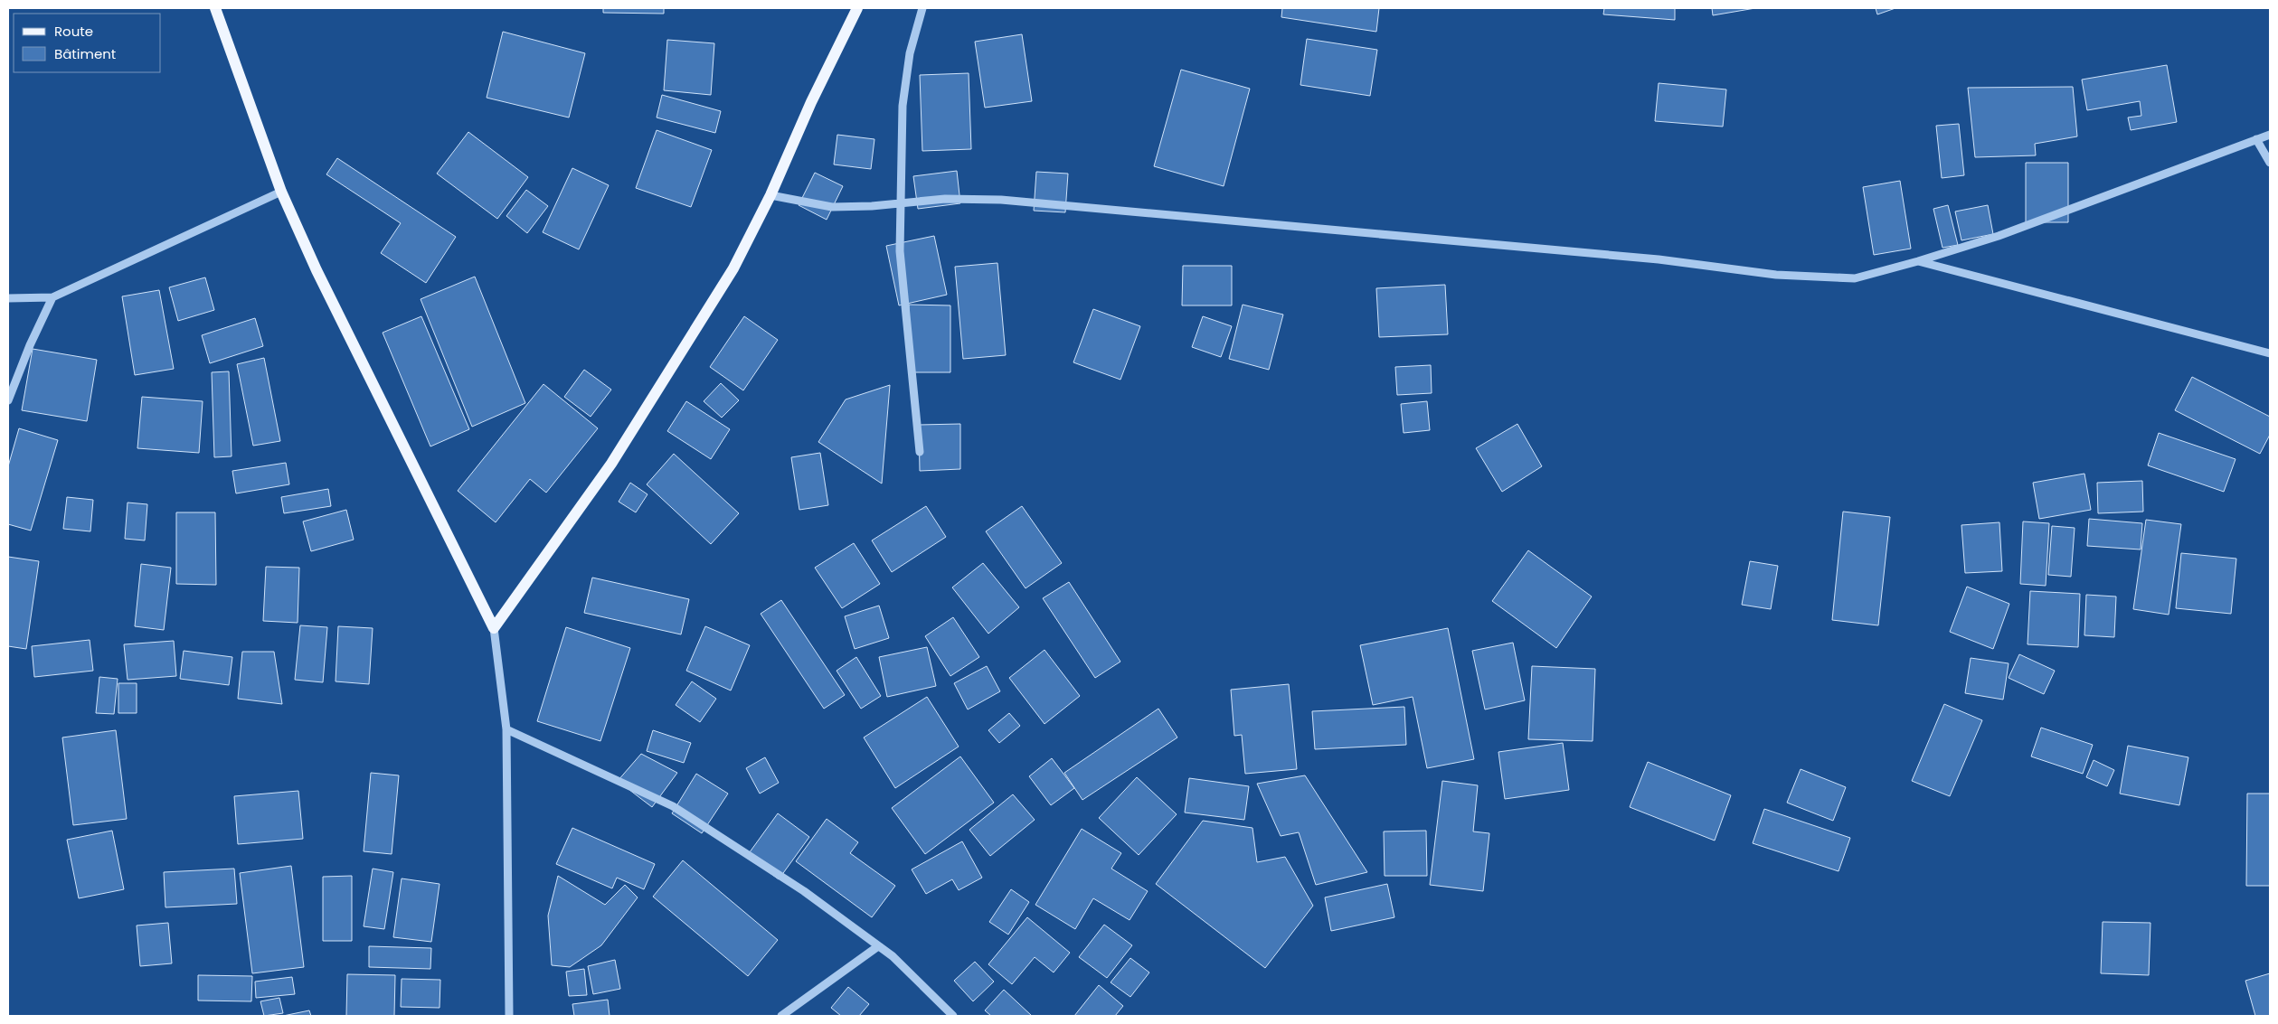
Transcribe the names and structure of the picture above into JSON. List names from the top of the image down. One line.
{"legend":["Route","Bâtiment"]}
